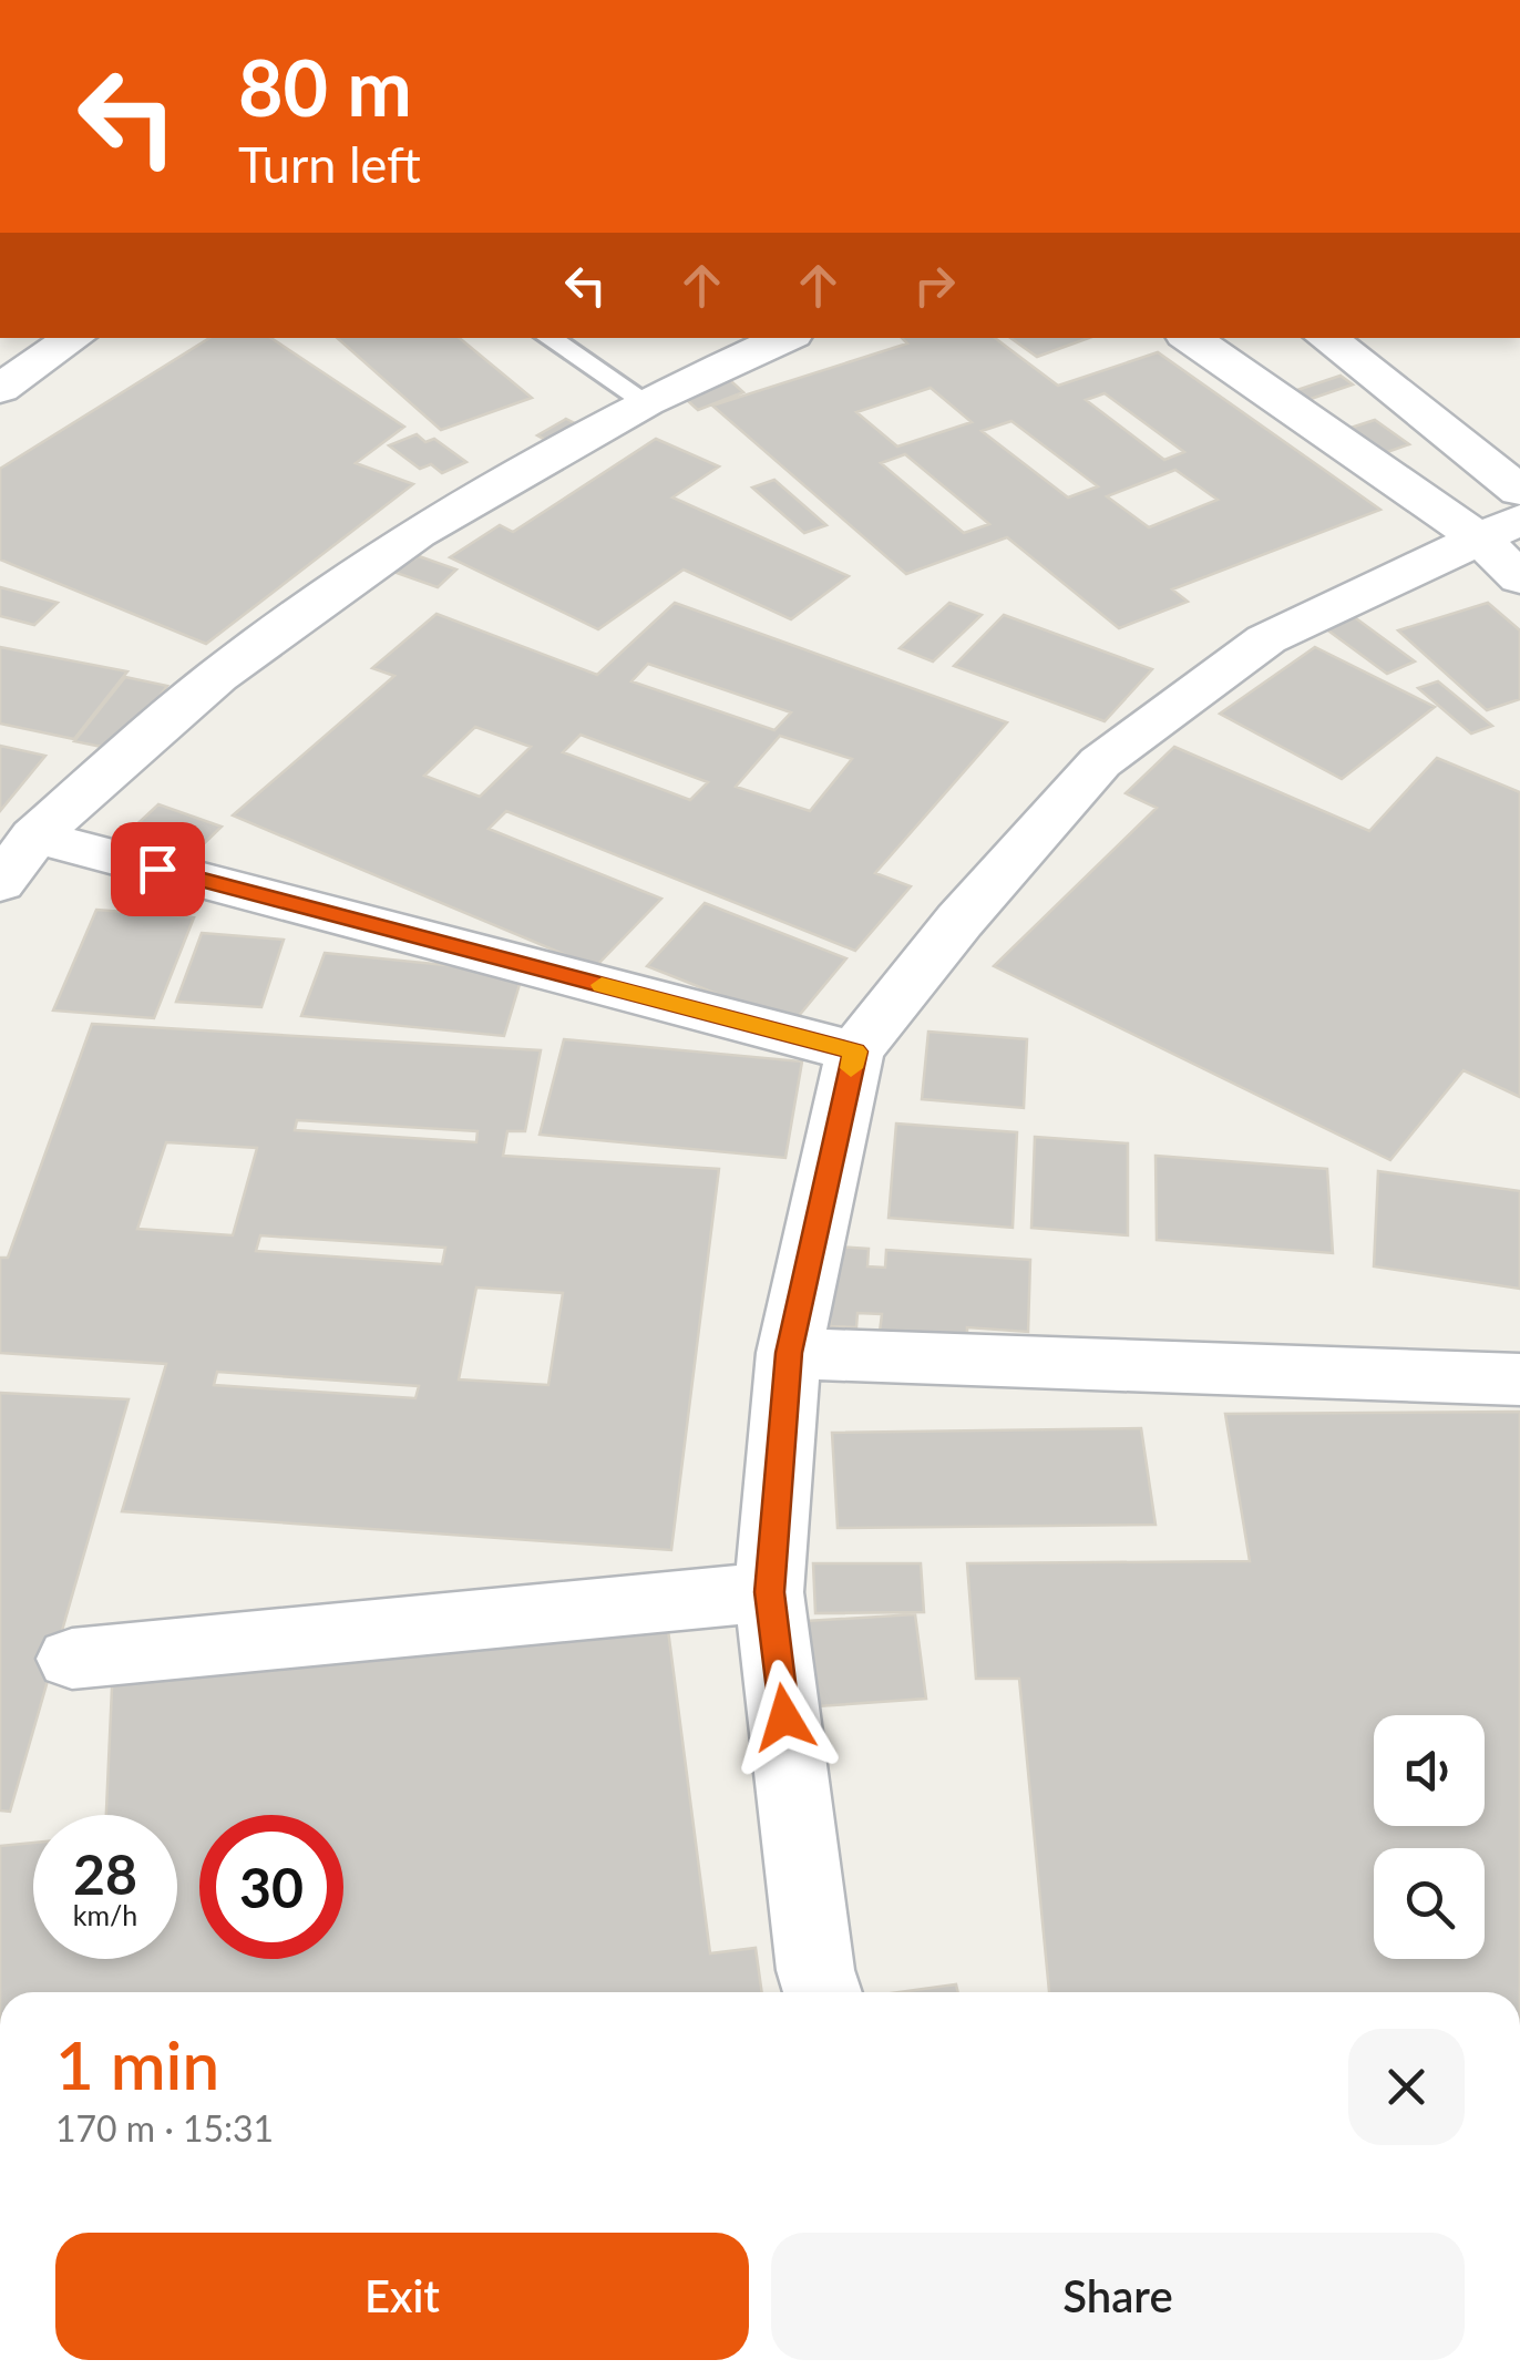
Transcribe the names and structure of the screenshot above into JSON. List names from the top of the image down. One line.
{"page":{"turn":["80 m","Turn left"],"speed":"28 km/h","limit":"30","heading":["1 min","170 m · 15:31"],"buttons":["Exit","Share"]}}
